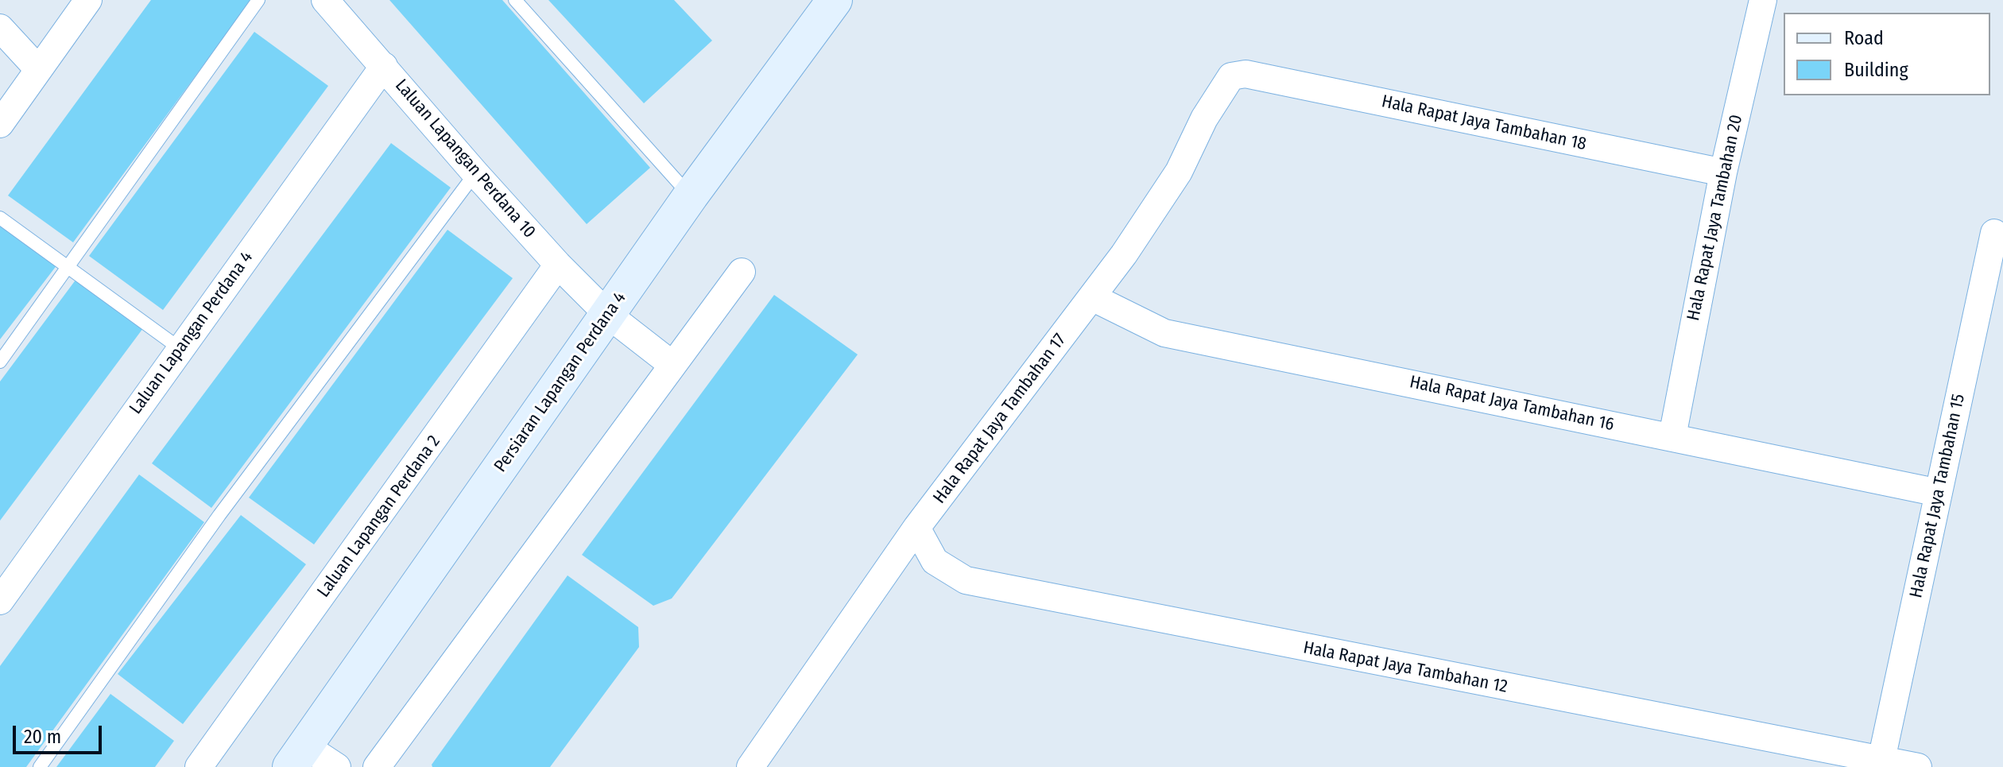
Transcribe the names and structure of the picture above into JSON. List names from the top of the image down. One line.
{"streets":{"street":["Hala Rapat Jaya Tambahan 18","Laluan Lapangan Perdana 10","Hala Rapat Jaya Tambahan 20","Laluan Lapangan Perdana 4","Persiaran Lapangan Perdana 4","Hala Rapat Jaya Tambahan 16","Hala Rapat Jaya Tambahan 17","Hala Rapat Jaya Tambahan 15","Laluan Lapangan Perdana 2","Hala Rapat Jaya Tambahan 12"]},"crossings":[["Hala Rapat Jaya Tambahan 18","Hala Rapat Jaya Tambahan 20"],["Hala Rapat Jaya Tambahan 18","Hala Rapat Jaya Tambahan 17"],["Laluan Lapangan Perdana 10","Laluan Lapangan Perdana 4"],["Laluan Lapangan Perdana 10","Persiaran Lapangan Perdana 4"],["Laluan Lapangan Perdana 10","Laluan Lapangan Perdana 2"],["Hala Rapat Jaya Tambahan 20","Hala Rapat Jaya Tambahan 16"],["Hala Rapat Jaya Tambahan 16","Hala Rapat Jaya Tambahan 17"],["Hala Rapat Jaya Tambahan 16","Hala Rapat Jaya Tambahan 15"],["Hala Rapat Jaya Tambahan 17","Hala Rapat Jaya Tambahan 12"],["Hala Rapat Jaya Tambahan 15","Hala Rapat Jaya Tambahan 12"]],"legend":["Road","Building"],"scale_bar":"20 m"}
